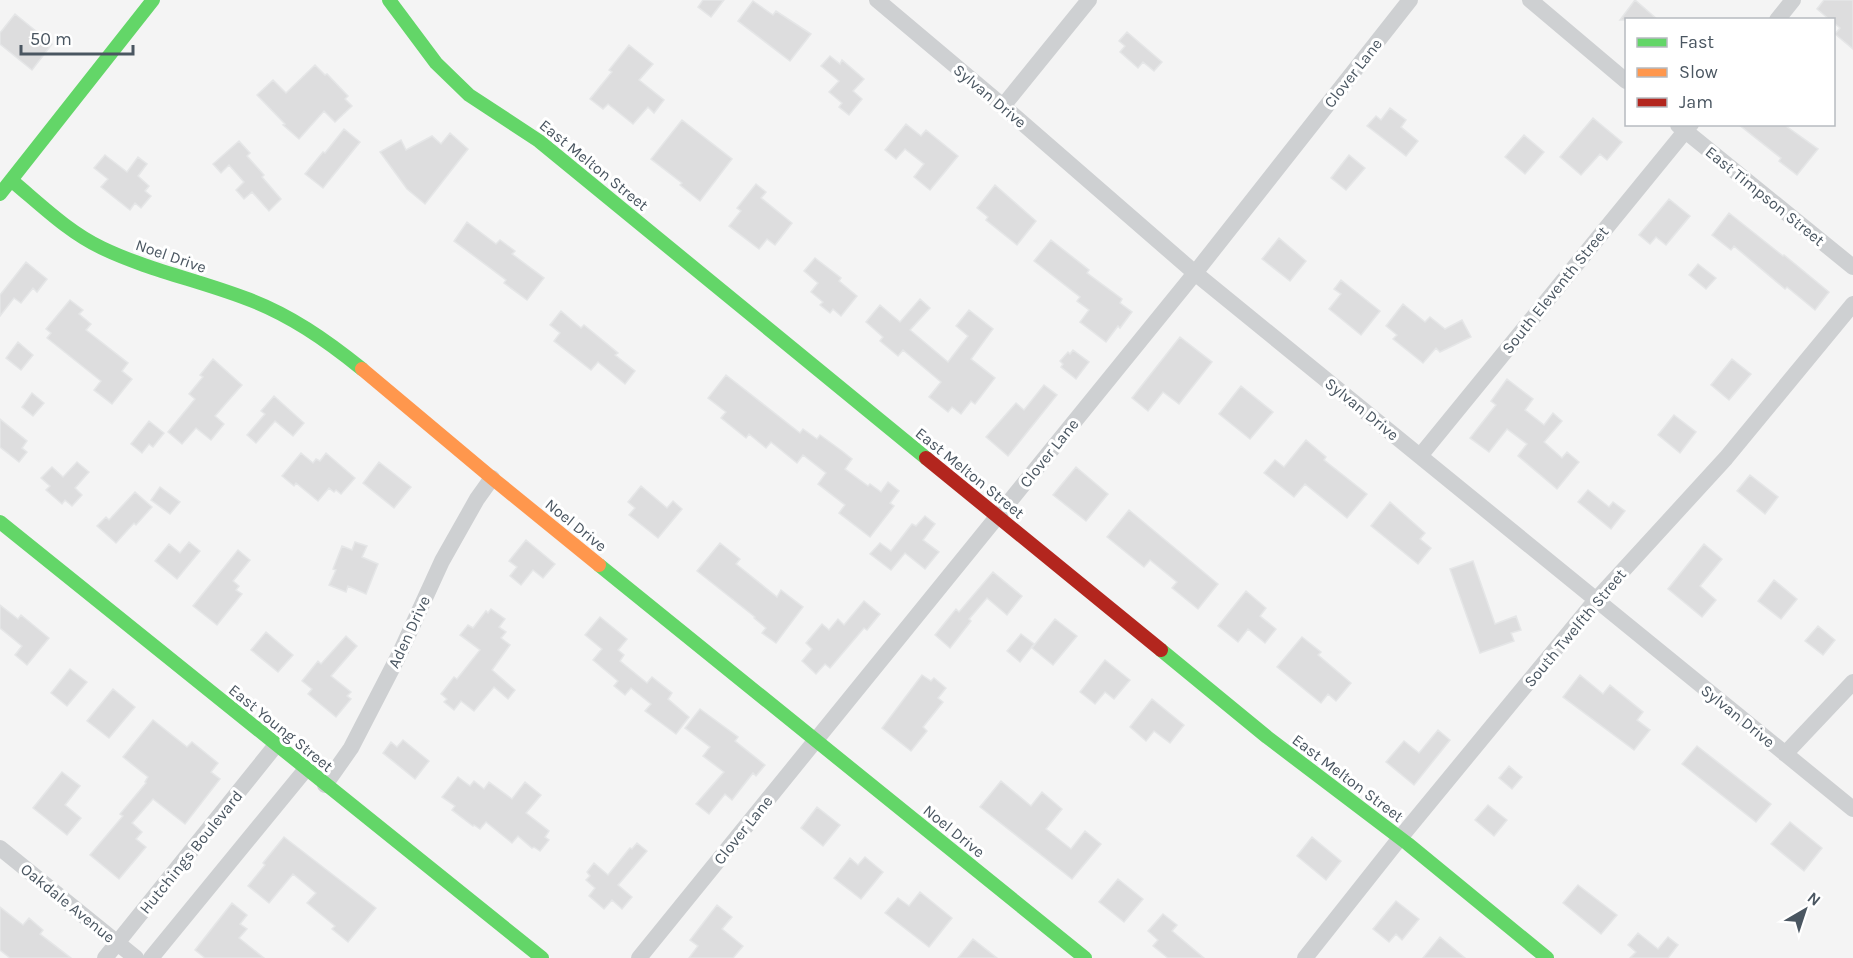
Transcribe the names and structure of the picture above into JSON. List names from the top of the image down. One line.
{"streets":{"street":["Clover Lane","Sylvan Drive","East Melton Street","East Timpson Street","Noel Drive","South Eleventh Street","South Twelfth Street","Aden Drive","East Young Street","Hutchings Boulevard","Oakdale Avenue"]},"crossings":[["Clover Lane","Sylvan Drive"],["Clover Lane","East Melton Street"],["Clover Lane","Noel Drive"],["Sylvan Drive","South Eleventh Street"],["Sylvan Drive","South Twelfth Street"],["East Melton Street","South Twelfth Street"],["East Timpson Street","South Eleventh Street"],["Noel Drive","Aden Drive"],["Aden Drive","East Young Street"],["East Young Street","Hutchings Boulevard"],["Hutchings Boulevard","Oakdale Avenue"]],"legend":["Fast","Slow","Jam"],"scale_bar":"50 m","north":"top right"}
